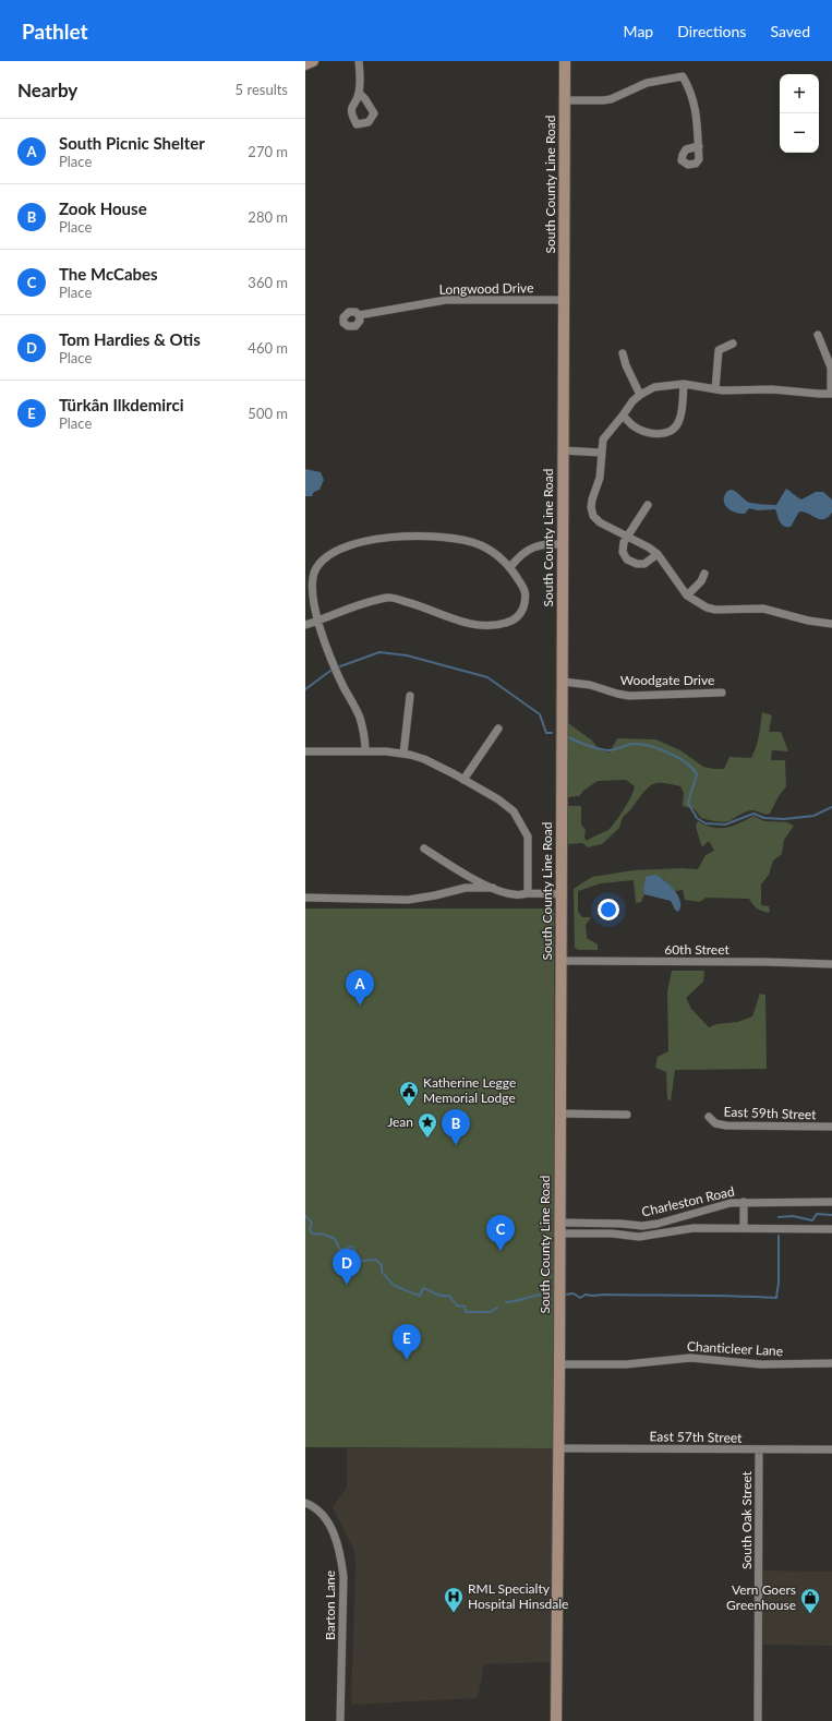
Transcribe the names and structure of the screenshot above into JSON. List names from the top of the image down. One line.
{"streets":{"main road":["South County Line Road"],"street":["Longwood Drive","Woodgate Drive","60th Street","East 59th Street","Charleston Road","Chanticleer Lane","East 57th Street","South Oak Street","Barton Lane"]},"crossings":[["South County Line Road","Longwood Drive"],["South County Line Road","Woodgate Drive"],["South County Line Road","60th Street"],["South County Line Road","Charleston Road"],["South County Line Road","Chanticleer Lane"],["South County Line Road","East 57th Street"],["East 57th Street","South Oak Street"]],"places":{"public building":["Katherine Legge Memorial Lodge"],"place":["Jean"],"hospital":["RML Specialty Hospital Hinsdale"],"shop":["Vern Goers Greenhouse"]},"page":{"header":"Pathlet","nav":["Map","Directions","Saved"],"heading":["Nearby","5 results"],"map_buttons":["+","−"],"list":[{"mark":"A","name":"South Picnic Shelter","note":"Place","value":"270 m"},{"mark":"B","name":"Zook House","note":"Place","value":"280 m"},{"mark":"C","name":"The McCabes","note":"Place","value":"360 m"},{"mark":"D","name":"Tom Hardies & Otis","note":"Place","value":"460 m"},{"mark":"E","name":"Türkân Ilkdemirci","note":"Place","value":"500 m"}],"pins":["A","B","C","D","E"]}}
